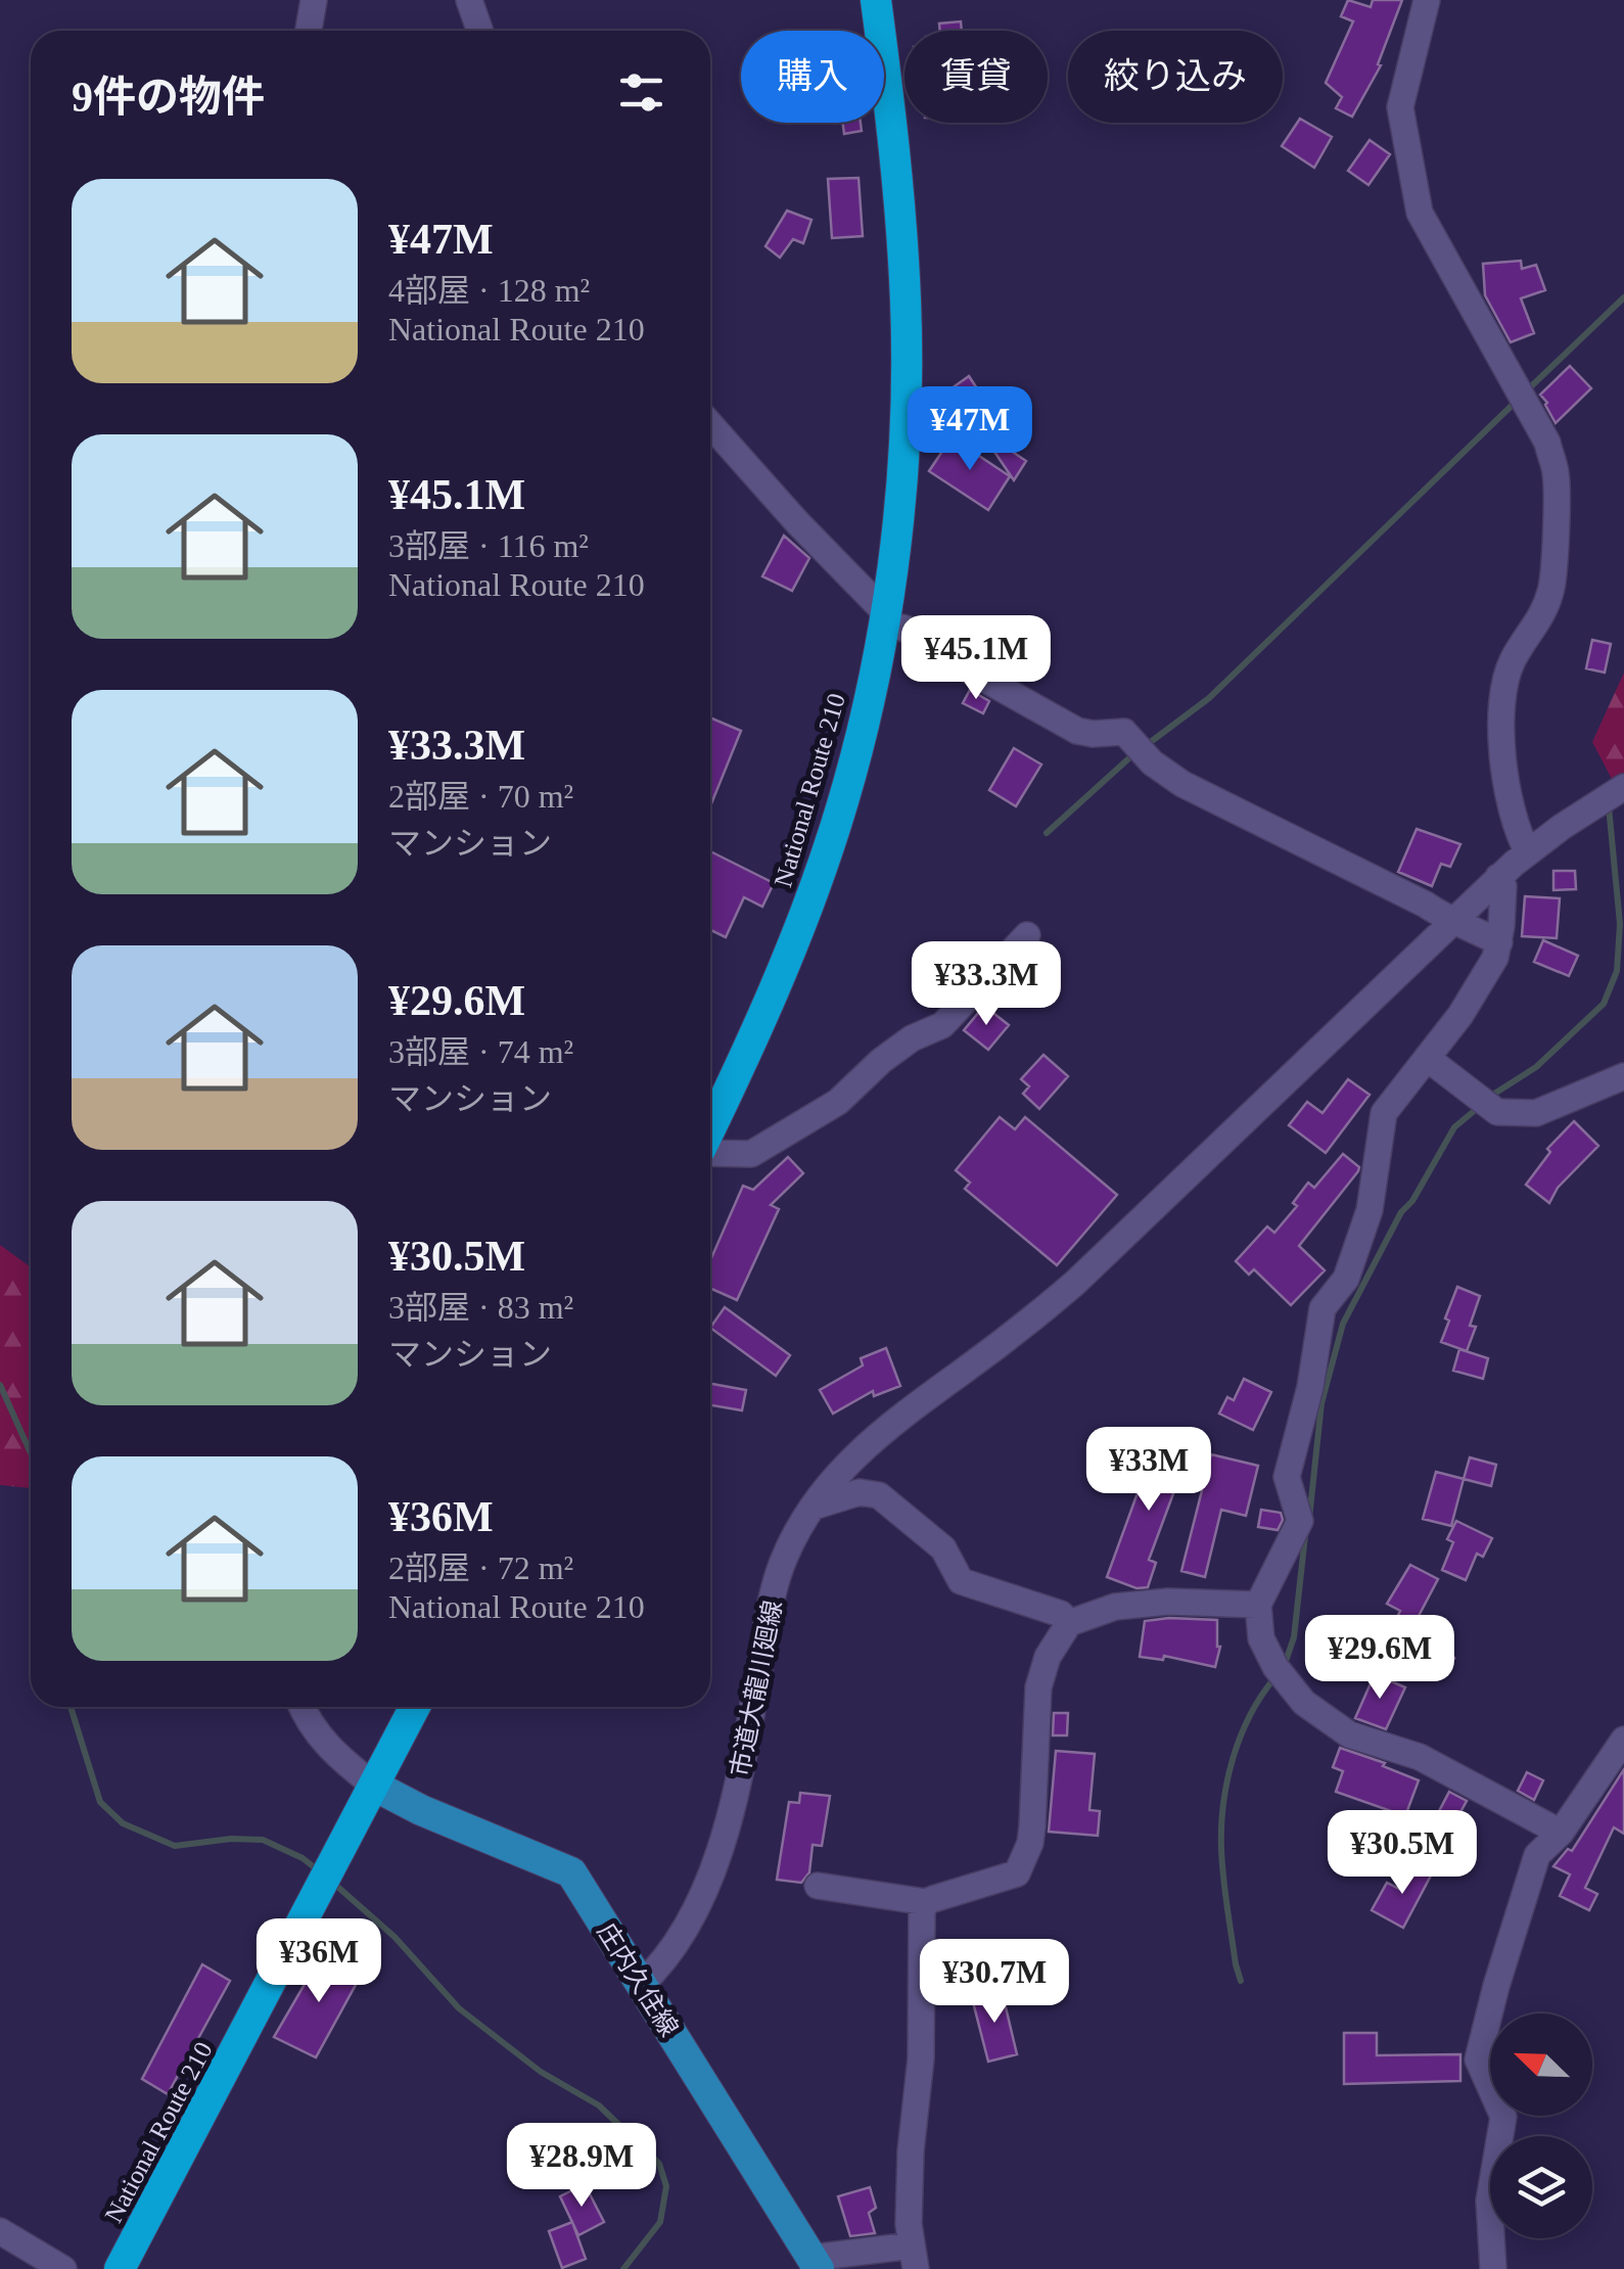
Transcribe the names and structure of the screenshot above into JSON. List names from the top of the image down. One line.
{"streets":{"highway":["National Route 210"],"main road":["庄内久住線"],"street":["市道大龍川廻線"]},"crossings":[["National Route 210","庄内久住線"],["市道大龍川廻線","庄内久住線"]],"north":"top left","page":{"chip":["購入","賃貸","絞り込み"],"heading":"9件の物件","list":[{"name":"¥47M","note":"4部屋 · 128 m² · National Route 210"},{"name":"¥45.1M","note":"3部屋 · 116 m² · National Route 210"},{"name":"¥33.3M","note":"2部屋 · 70 m² · マンション"},{"name":"¥29.6M","note":"3部屋 · 74 m² · マンション"},{"name":"¥30.5M","note":"3部屋 · 83 m² · マンション"},{"name":"¥36M","note":"2部屋 · 72 m² · National Route 210"}],"price":["¥47M","¥45.1M","¥33.3M","¥33M","¥29.6M","¥30.5M","¥36M","¥30.7M","¥28.9M"]}}
